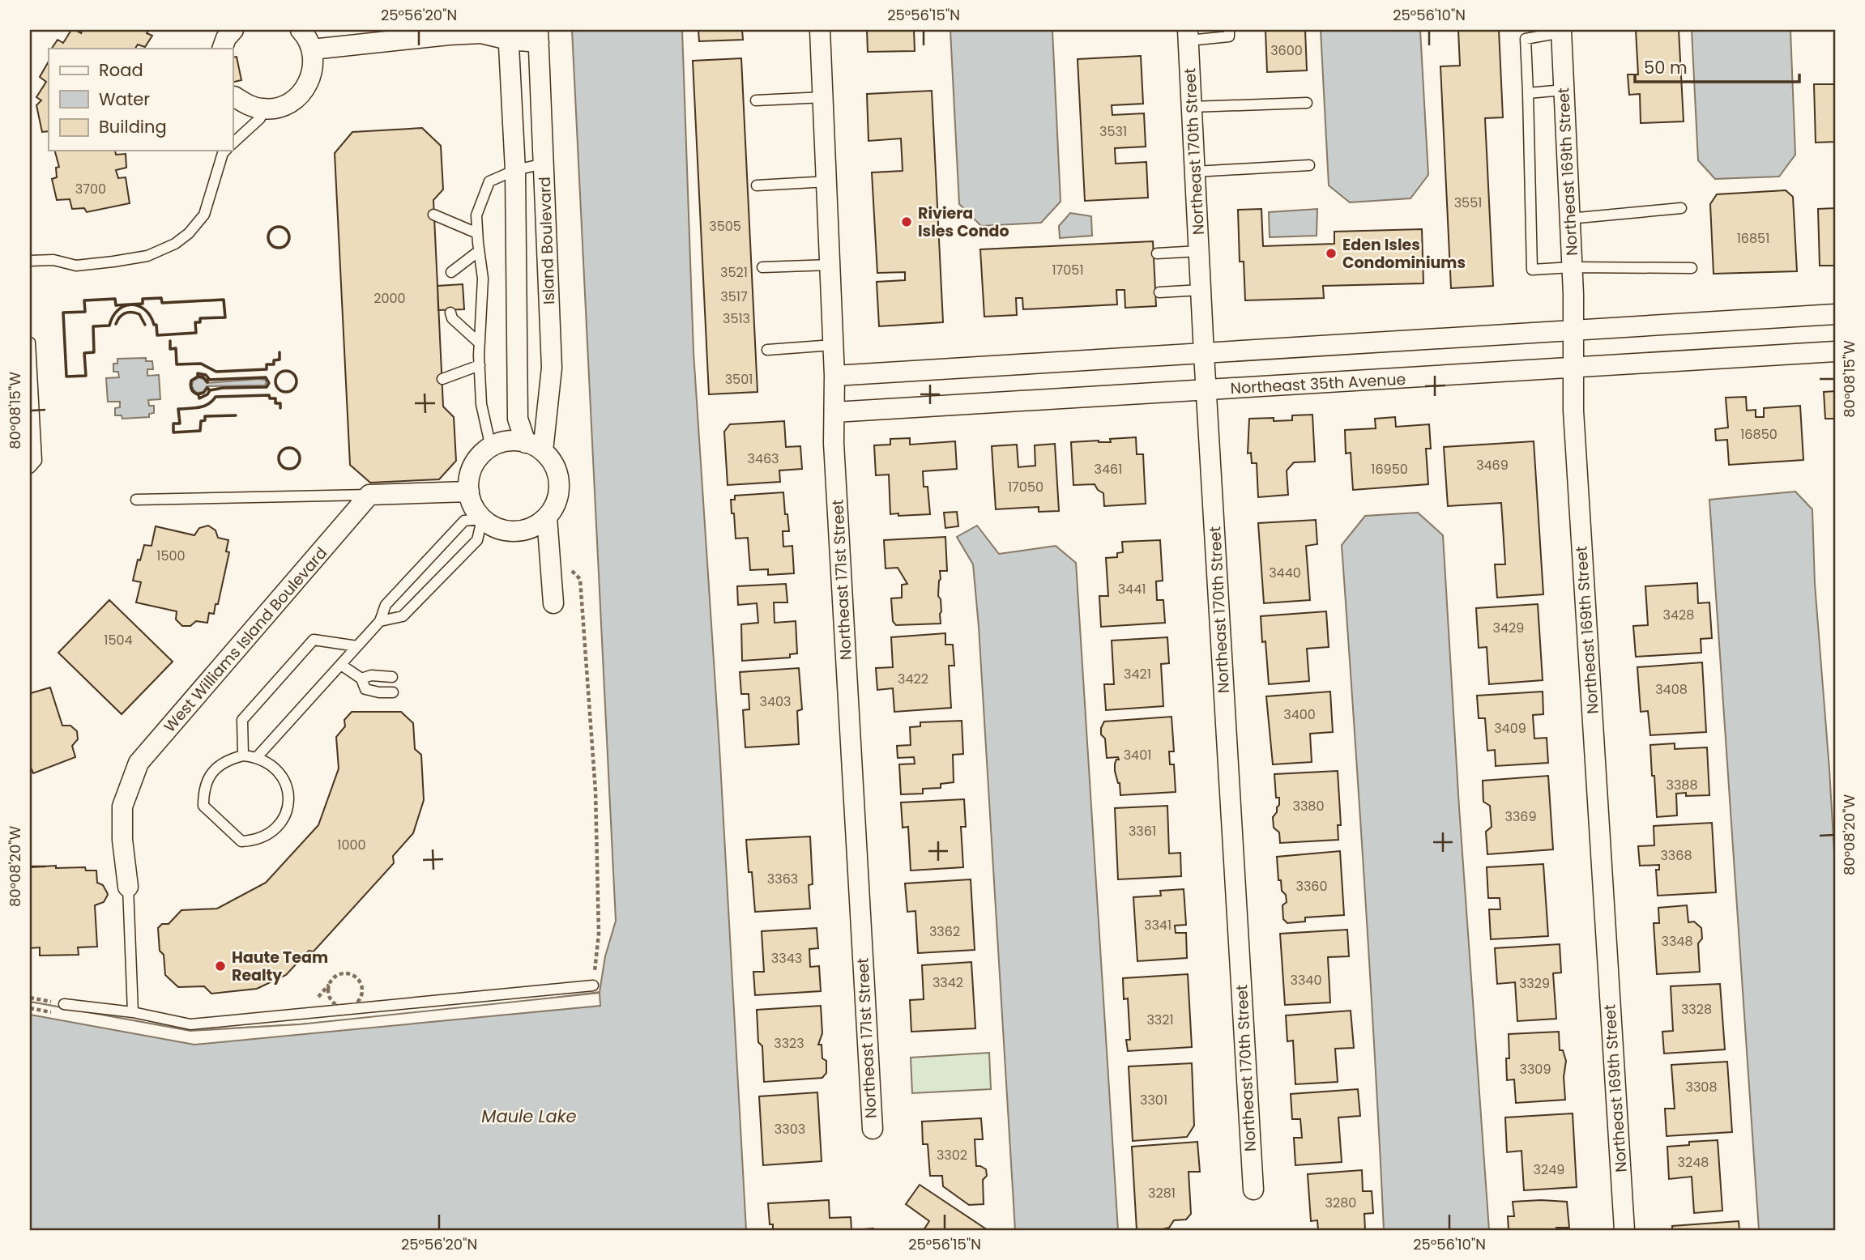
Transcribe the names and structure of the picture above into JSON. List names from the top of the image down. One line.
{"streets":{"street":["Northeast 170th Street","Northeast 169th Street","Island Boulevard","Northeast 35th Avenue","Northeast 171st Street","West Williams Island Boulevard"]},"crossings":[["Northeast 170th Street","Northeast 35th Avenue"],["Northeast 169th Street","Northeast 35th Avenue"],["Northeast 35th Avenue","Northeast 171st Street"]],"water":["Maule Lake"],"places":["Riviera Isles Condo","Eden Isles Condominiums","Haute Team Realty"],"house_numbers":["3600","3531","3700","3551","3505","16851","17051","3521","3517","2000","3513","3501","16850","3463","3469","3461","16950","17050","1500","3440","3441","3428","3429","1504","3421","3422","3408","3403","3400","3409","3401","3388","3380","3369","3361","1000","3368","3363","3360","3341","3362","3348","3343","3340","3342","3329","3328","3321","3323","3309","3308","3301","3303","3302","3248","3249","3281","3280"],"legend":["Road","Water","Building"],"scale_bar":"50 m","coordinates":["25°56'20\"N","25°56'15\"N","25°56'10\"N","80°08'15\"W","80°08'20\"W"]}
